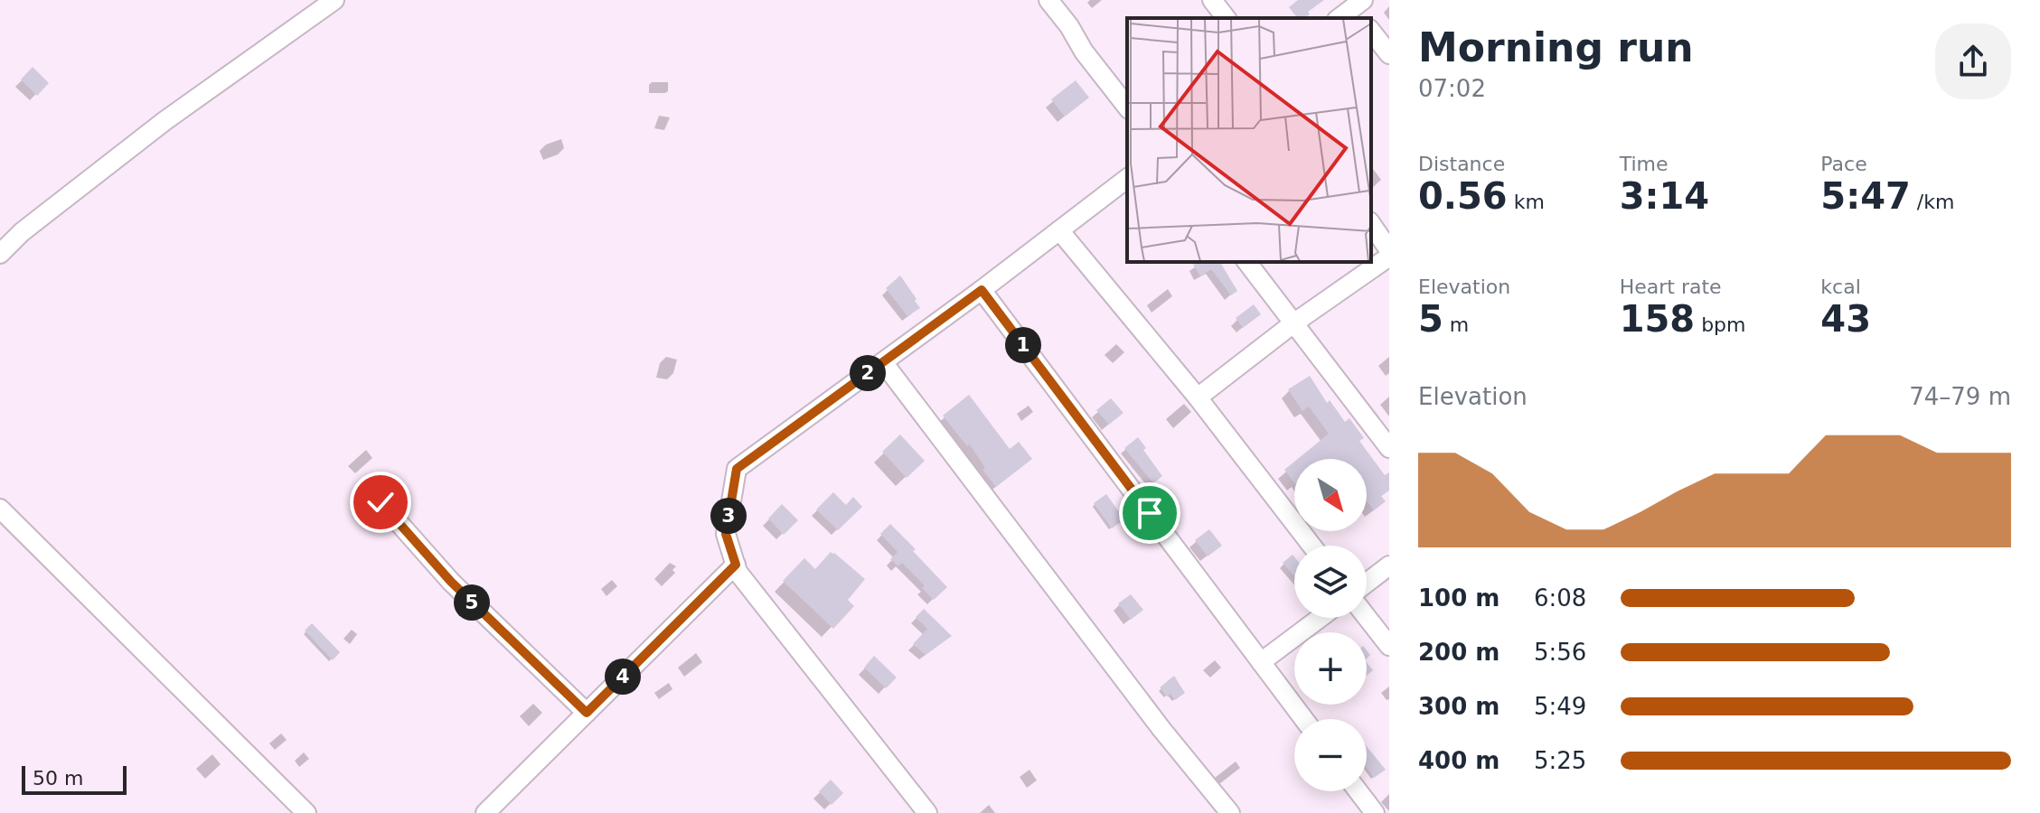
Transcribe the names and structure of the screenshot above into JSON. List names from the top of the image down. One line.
{"scale_bar":"50 m","north":"bottom right","page":{"heading":["Morning run","07:02"],"stats":[["Distance","0.56 km"],["Time","3:14"],["Pace","5:47 /km"],["Elevation","5 m"],["Heart rate","158 bpm"],["kcal","43"]],"pins":["1","2","3","5","4"],"chart":["Elevation","74–79 m"],"map_buttons":["+","−"],"list":[{"name":"100 m","note":"6:08"},{"name":"200 m","note":"5:56"},{"name":"300 m","note":"5:49"},{"name":"400 m","note":"5:25"}],"scale":"50 m"}}
